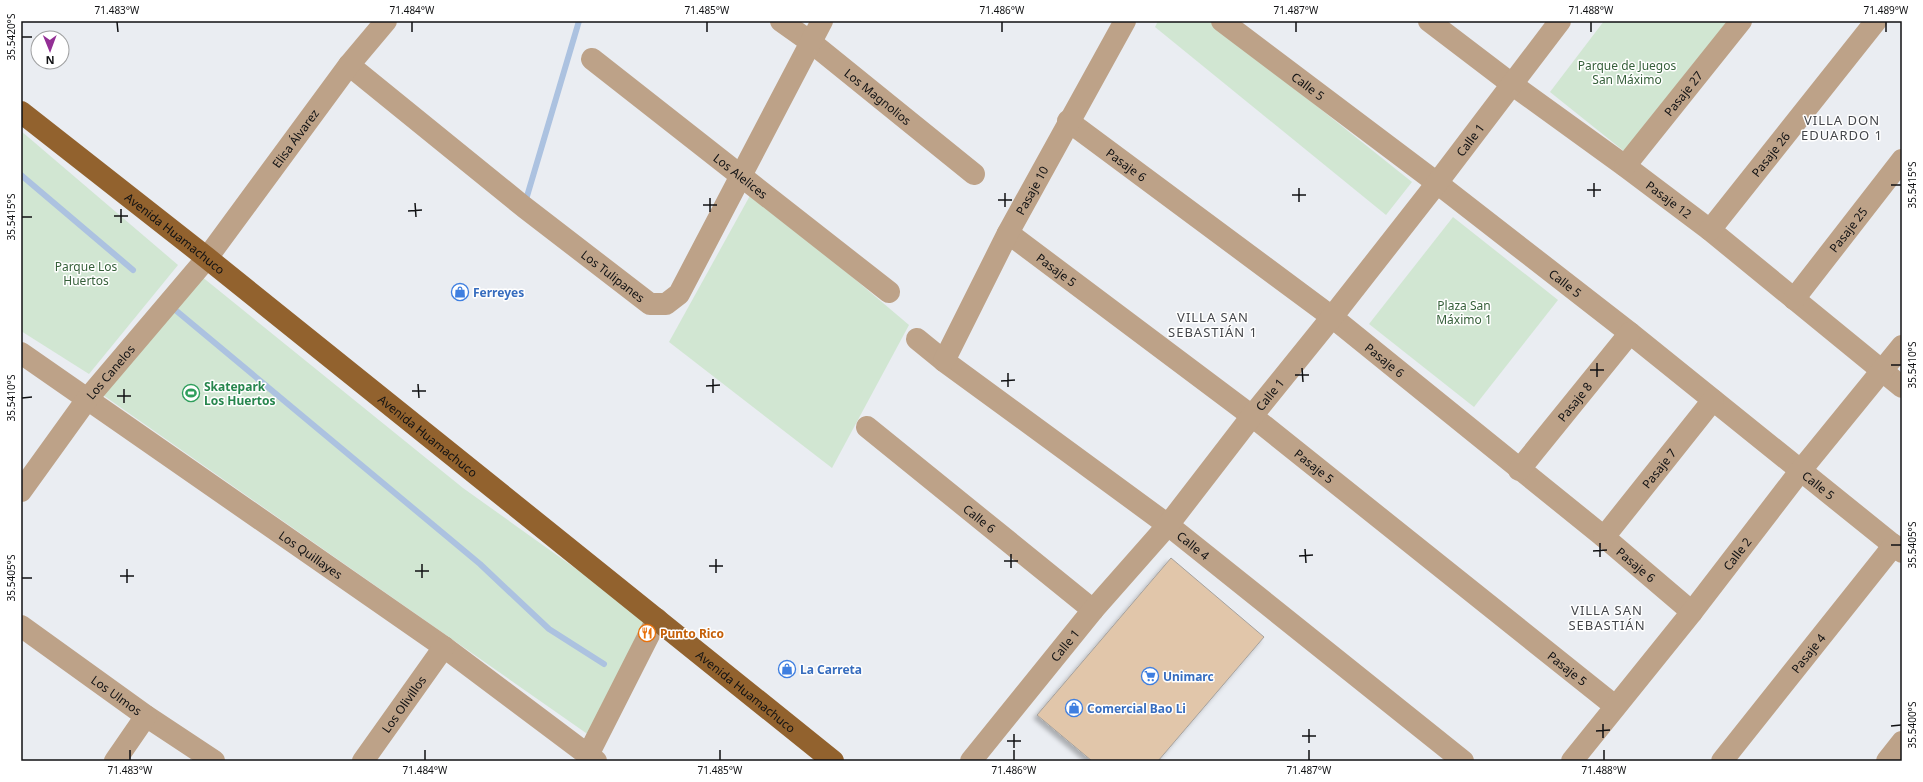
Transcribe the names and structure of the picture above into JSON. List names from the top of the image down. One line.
{"streets":{"main road":["Avenida Huamachuco"],"street":["Calle 5","Pasaje 27","Los Magnolios","Elisa Álvarez","Calle 1","Pasaje 26","Pasaje 6","Los Alelices","Pasaje 10","Pasaje 12","Pasaje 25","Pasaje 5","Los Tulipanes","Los Canelos","Pasaje 8","Pasaje 7","Calle 6","Calle 4","Calle 2","Los Quillayes","Pasaje 4","Los Ulmos","Los Olivillos"]},"crossings":[["Calle 5","Calle 1"],["Calle 5","Pasaje 8"],["Calle 5","Pasaje 7"],["Calle 5","Calle 2"],["Calle 5","Pasaje 4"],["Pasaje 27","Pasaje 12"],["Los Magnolios","Los Tulipanes"],["Elisa Álvarez","Avenida Huamachuco"],["Elisa Álvarez","Los Tulipanes"],["Elisa Álvarez","Los Canelos"],["Calle 1","Pasaje 6"],["Calle 1","Pasaje 12"],["Calle 1","Pasaje 5"],["Calle 1","Calle 6"],["Calle 1","Calle 4"],["Pasaje 26","Pasaje 12"],["Pasaje 6","Pasaje 10"],["Pasaje 6","Pasaje 8"],["Pasaje 6","Pasaje 7"],["Pasaje 6","Calle 2"],["Los Alelices","Los Tulipanes"],["Pasaje 10","Pasaje 5"],["Pasaje 10","Calle 4"],["Pasaje 12","Pasaje 25"],["Pasaje 12","Calle 2"],["Avenida Huamachuco","Los Canelos"],["Pasaje 5","Calle 2"],["Los Canelos","Los Quillayes"],["Los Quillayes","Los Olivillos"]],"districts":["VILLA DON EDUARDO 1","VILLA SAN SEBASTIÁN 1","VILLA SAN SEBASTIÁN"],"parks":["Parque de Juegos San Máximo","Parque Los Huertos","Plaza San Máximo 1"],"places":{"shop":["Ferreyes","La Carreta","Comercial Bao Li"],"sports":["Skatepark Los Huertos"],"restaurant":["Punto Rico"],"supermarket":["Unimarc"]},"north":"bottom","coordinates":["71.483°W","71.484°W","71.485°W","71.486°W","71.487°W","71.488°W","71.489°W","35.5420°S","35.5415°S","35.5410°S","35.5405°S","35.5400°S"]}
